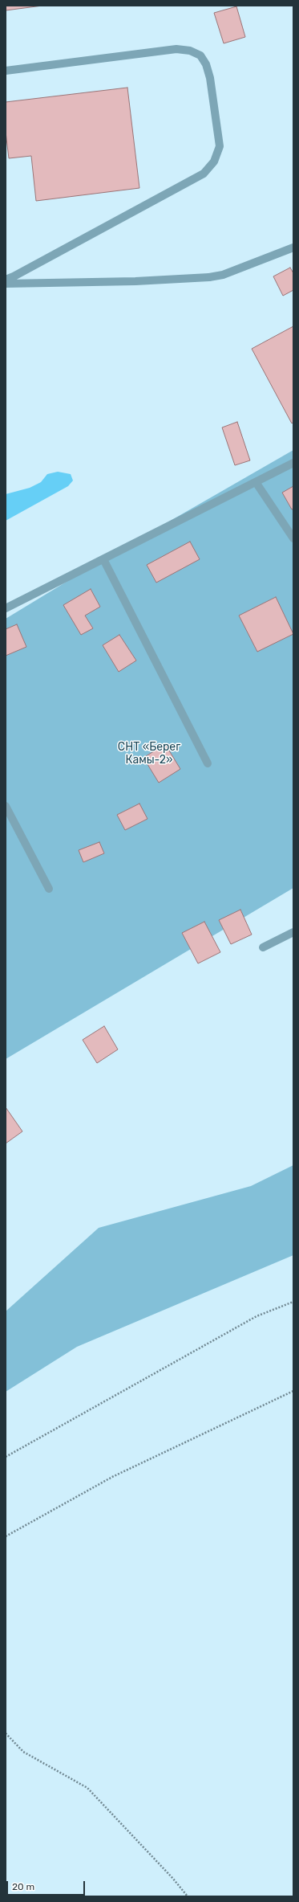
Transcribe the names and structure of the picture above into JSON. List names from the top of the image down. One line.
{"parks":["СНТ «Берег Камы-2»"],"scale_bar":"20 m"}
